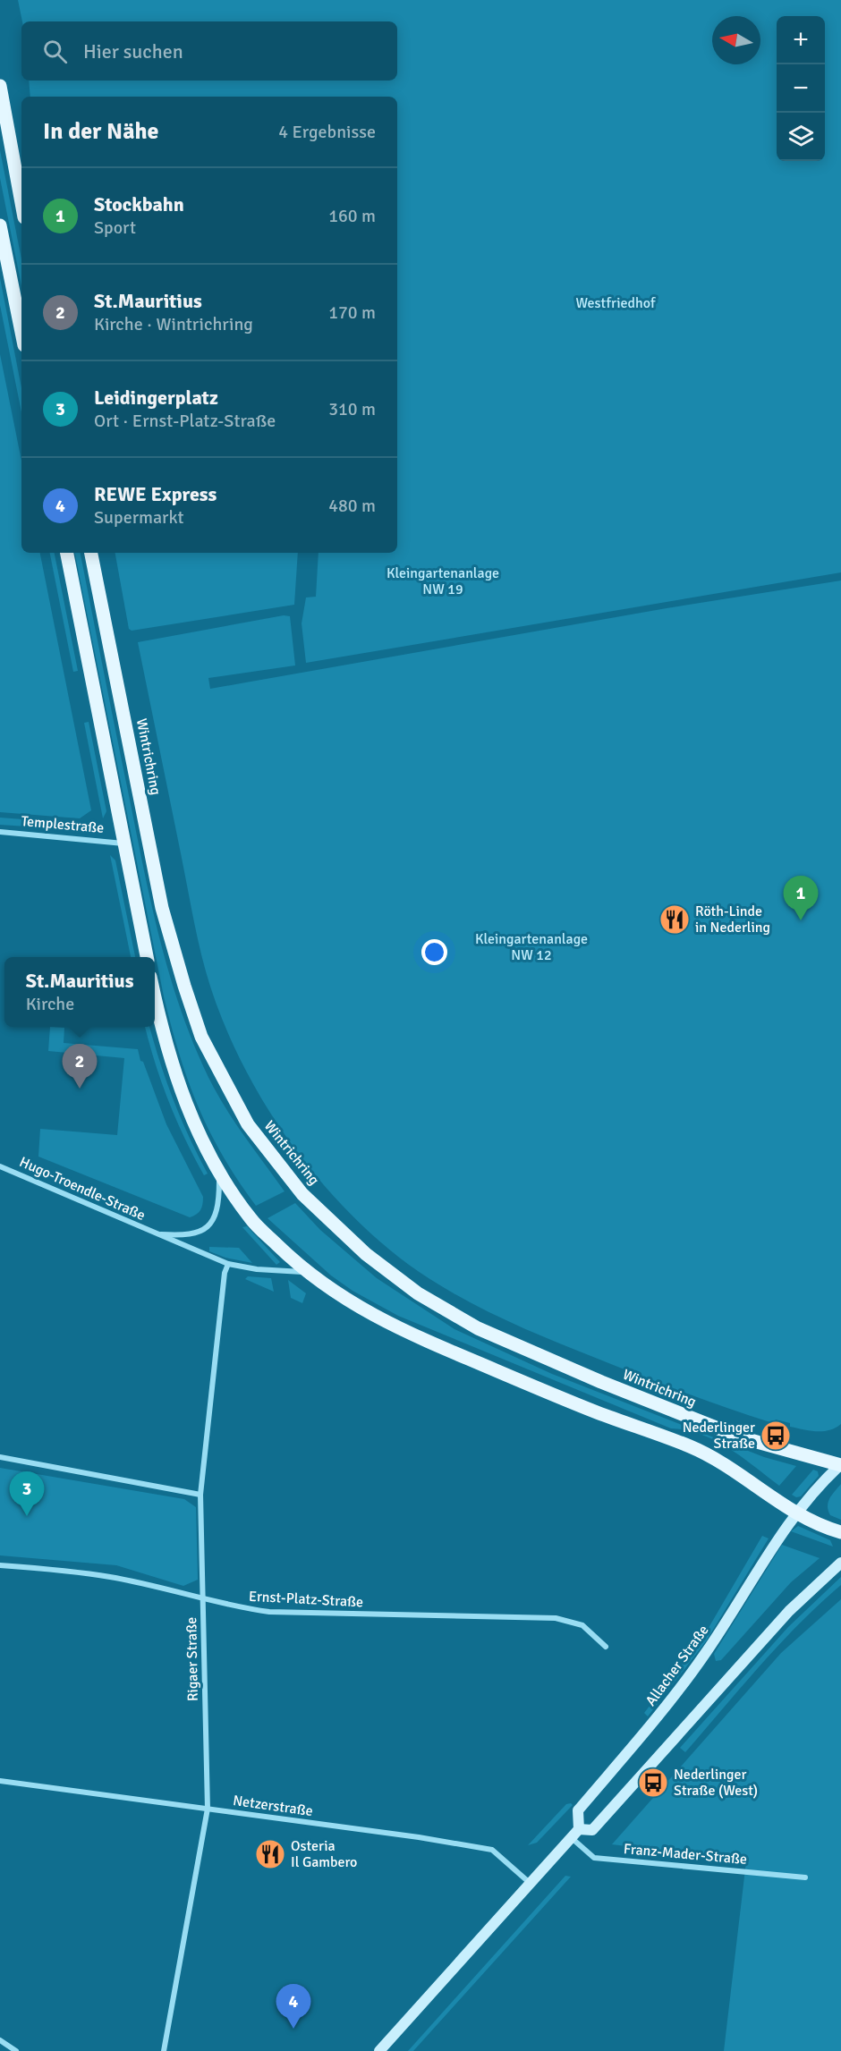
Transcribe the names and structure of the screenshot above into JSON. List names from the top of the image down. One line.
{"streets":{"main road":["Wintrichring","Allacher Straße"],"street":["Templestraße","Hugo-Troendle-Straße","Ernst-Platz-Straße","Rigaer Straße","Netzerstraße","Franz-Mader-Straße"]},"crossings":[["Hugo-Troendle-Straße","Rigaer Straße"],["Ernst-Platz-Straße","Rigaer Straße"],["Rigaer Straße","Netzerstraße"],["Allacher Straße","Franz-Mader-Straße"]],"parks":["Westfriedhof","Kleingartenanlage NW 19","Kleingartenanlage NW 12"],"places":{"restaurant":["Röth-Linde in Nederling","Osteria Il Gambero"],"bus stop":["Nederlinger Straße","Nederlinger Straße (West)"]},"north":"left","page":{"map_buttons":["+","−"],"search":"Hier suchen","heading":["In der Nähe","4 Ergebnisse"],"list":[{"mark":"1","name":"Stockbahn","note":"Sport","value":"160 m"},{"mark":"2","name":"St.Mauritius","note":"Kirche · Wintrichring","value":"170 m"},{"mark":"3","name":"Leidingerplatz","note":"Ort · Ernst-Platz-Straße","value":"310 m"},{"mark":"4","name":"REWE Express","note":"Supermarkt","value":"480 m"}],"pins":["1","2","3","4"],"popup":["St.Mauritius","Kirche"]}}
